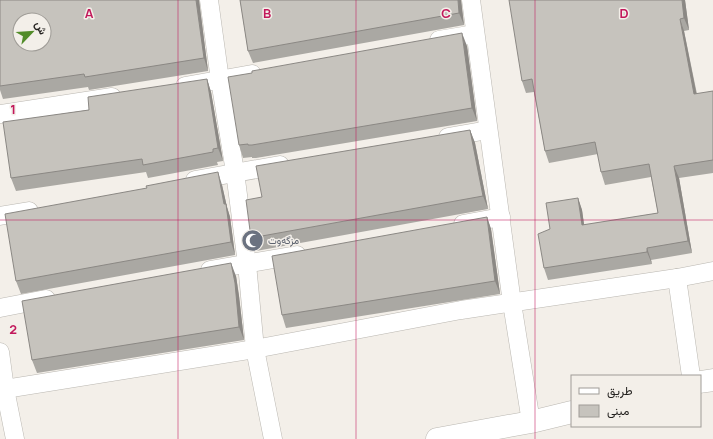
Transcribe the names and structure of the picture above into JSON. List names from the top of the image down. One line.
{"places":{"mosque":["مزگەوت"]},"legend":["طريق","مبنى"],"north":"top right","grid":{"columns":["A","B","C","D"],"rows":["1","2"]}}
